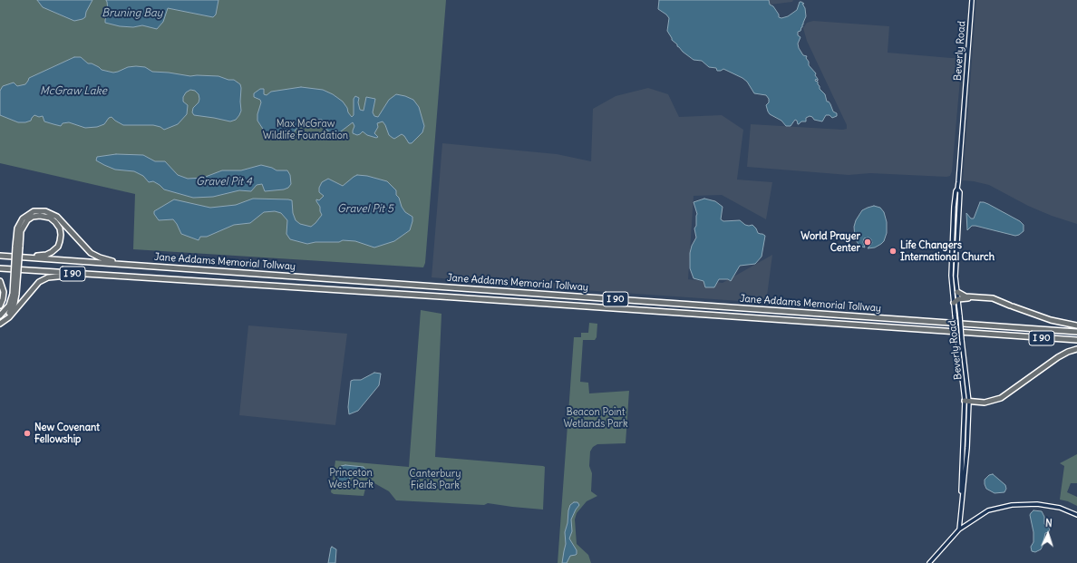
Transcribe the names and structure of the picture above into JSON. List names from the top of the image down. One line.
{"streets":{"highway":["Jane Addams Memorial Tollway","I 90"],"street":["Beverly Road"]},"water":["Bruning Bay","McGraw Lake","Gravel Pit 4","Gravel Pit 5"],"parks":["Max McGraw Wildlife Foundation","Beacon Point Wetlands Park","Princeton West Park","Canterbury Fields Park"],"places":["World Prayer Center","Life Changers International Church","New Covenant Fellowship"],"north":"top"}
